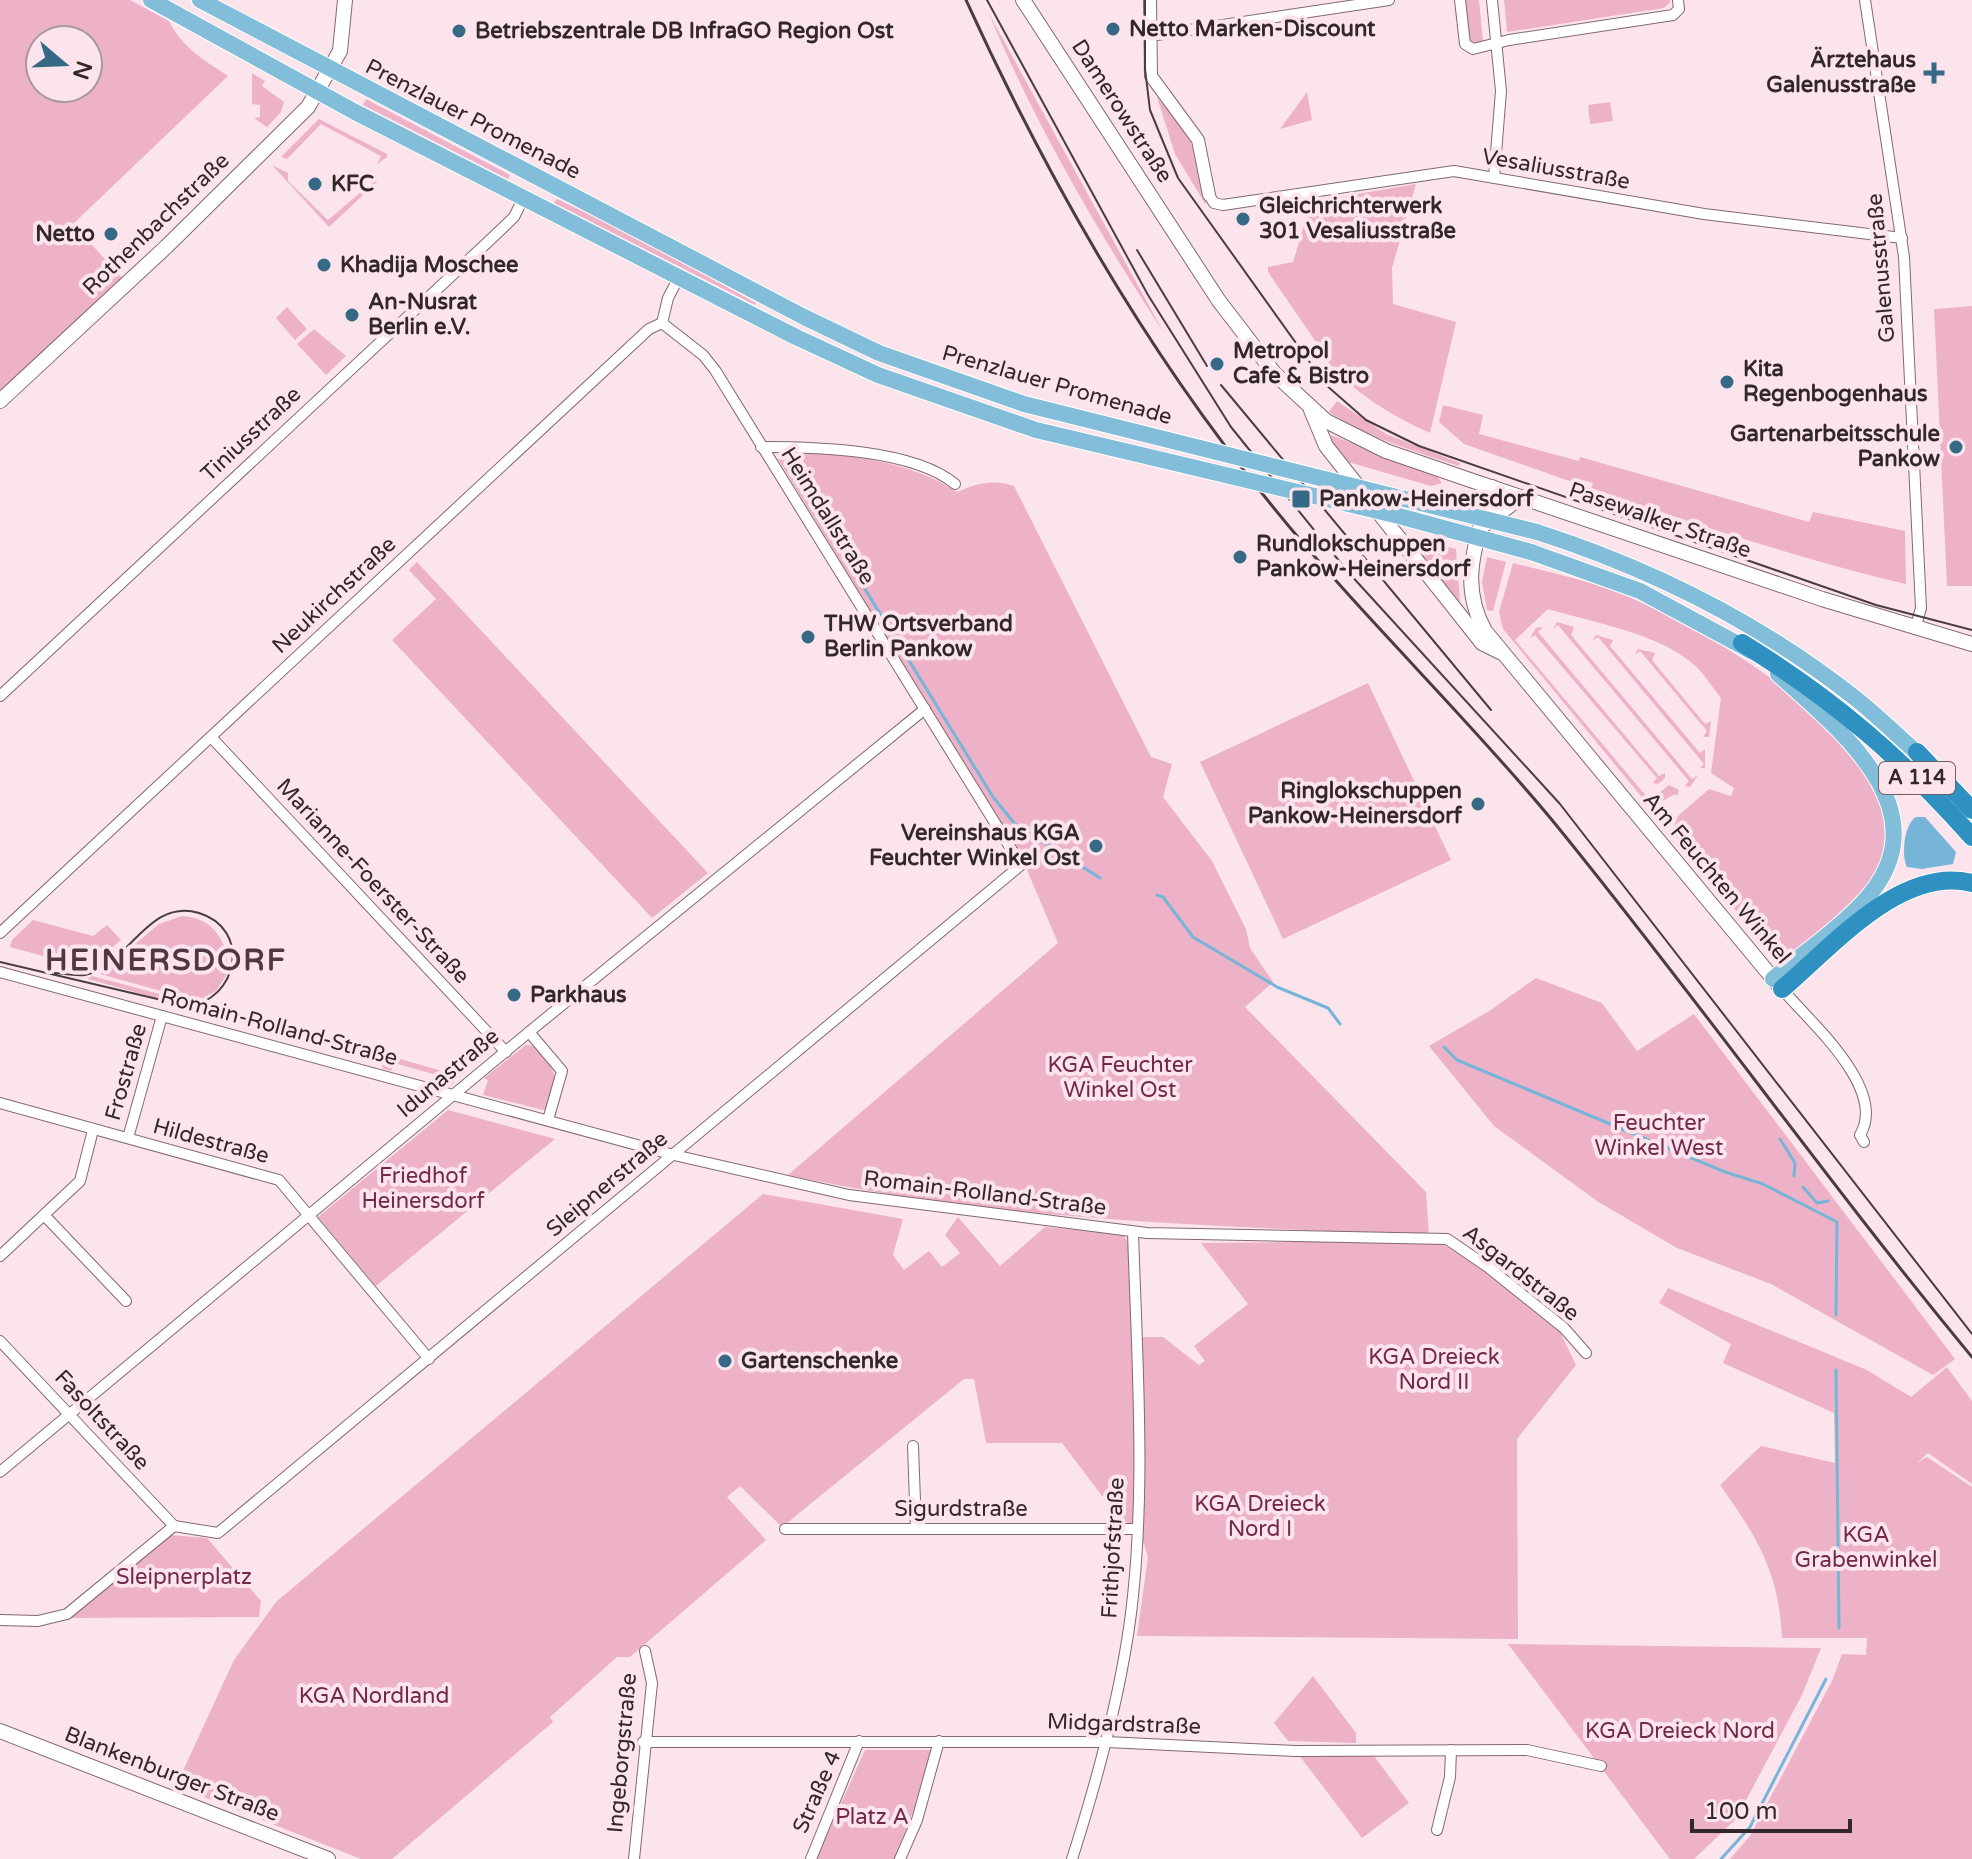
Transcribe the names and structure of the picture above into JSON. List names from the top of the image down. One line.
{"streets":{"highway":["A 114"],"main road":["Damerowstraße","Prenzlauer Promenade","Rothenbachstraße","Pasewalker Straße","Am Feuchten Winkel","Blankenburger Straße"],"street":["Vesaliusstraße","Galenusstraße","Tiniusstraße","Heimdallstraße","Neukirchstraße","Marianne-Foerster-Straße","Romain-Rolland-Straße","Frostraße","Idunastraße","Hildestraße","Sleipnerstraße","Asgardstraße","Fasoltstraße","Sigurdstraße","Frithjofstraße","Midgardstraße","Ingeborgstraße","Straße 4"]},"crossings":[["Damerowstraße","Pasewalker Straße"],["Prenzlauer Promenade","Rothenbachstraße"],["Prenzlauer Promenade","Tiniusstraße"],["Prenzlauer Promenade","A 114"],["Prenzlauer Promenade","Am Feuchten Winkel"],["Vesaliusstraße","Galenusstraße"],["Galenusstraße","Pasewalker Straße"],["Heimdallstraße","Neukirchstraße"],["Heimdallstraße","Idunastraße"],["Heimdallstraße","Sleipnerstraße"],["Pasewalker Straße","Am Feuchten Winkel"],["Neukirchstraße","Marianne-Foerster-Straße"],["Marianne-Foerster-Straße","Idunastraße"],["Romain-Rolland-Straße","Frostraße"],["Romain-Rolland-Straße","Idunastraße"],["Romain-Rolland-Straße","Sleipnerstraße"],["Romain-Rolland-Straße","Asgardstraße"],["Romain-Rolland-Straße","Frithjofstraße"],["Frostraße","Hildestraße"],["Idunastraße","Hildestraße"],["Idunastraße","Fasoltstraße"],["Hildestraße","Sleipnerstraße"],["Sleipnerstraße","Fasoltstraße"],["Sigurdstraße","Frithjofstraße"],["Frithjofstraße","Midgardstraße"],["Midgardstraße","Ingeborgstraße"],["Midgardstraße","Straße 4"]],"districts":["HEINERSDORF"],"parks":["KGA Feuchter Winkel Ost","Feuchter Winkel West","Friedhof Heinersdorf","KGA Dreieck Nord II","KGA Dreieck Nord I","KGA Grabenwinkel","Sleipnerplatz","KGA Nordland","KGA Dreieck Nord","Platz A"],"places":{"other":["Netto Marken-Discount","Betriebszentrale DB InfraGO Region Ost","KFC","Gleichrichterwerk 301 Vesaliusstraße","Netto","Khadija Moschee","An-Nusrat Berlin e.V.","Metropol Cafe & Bistro","Kita Regenbogenhaus","Gartenarbeitsschule Pankow","Rundlokschuppen Pankow-Heinersdorf","THW Ortsverband Berlin Pankow","Ringlokschuppen Pankow-Heinersdorf","Vereinshaus KGA Feuchter Winkel Ost","Parkhaus","Gartenschenke"],"health":["Ärztehaus Galenusstraße"],"transit":["Pankow-Heinersdorf"]},"scale_bar":"100 m","north":"right"}
